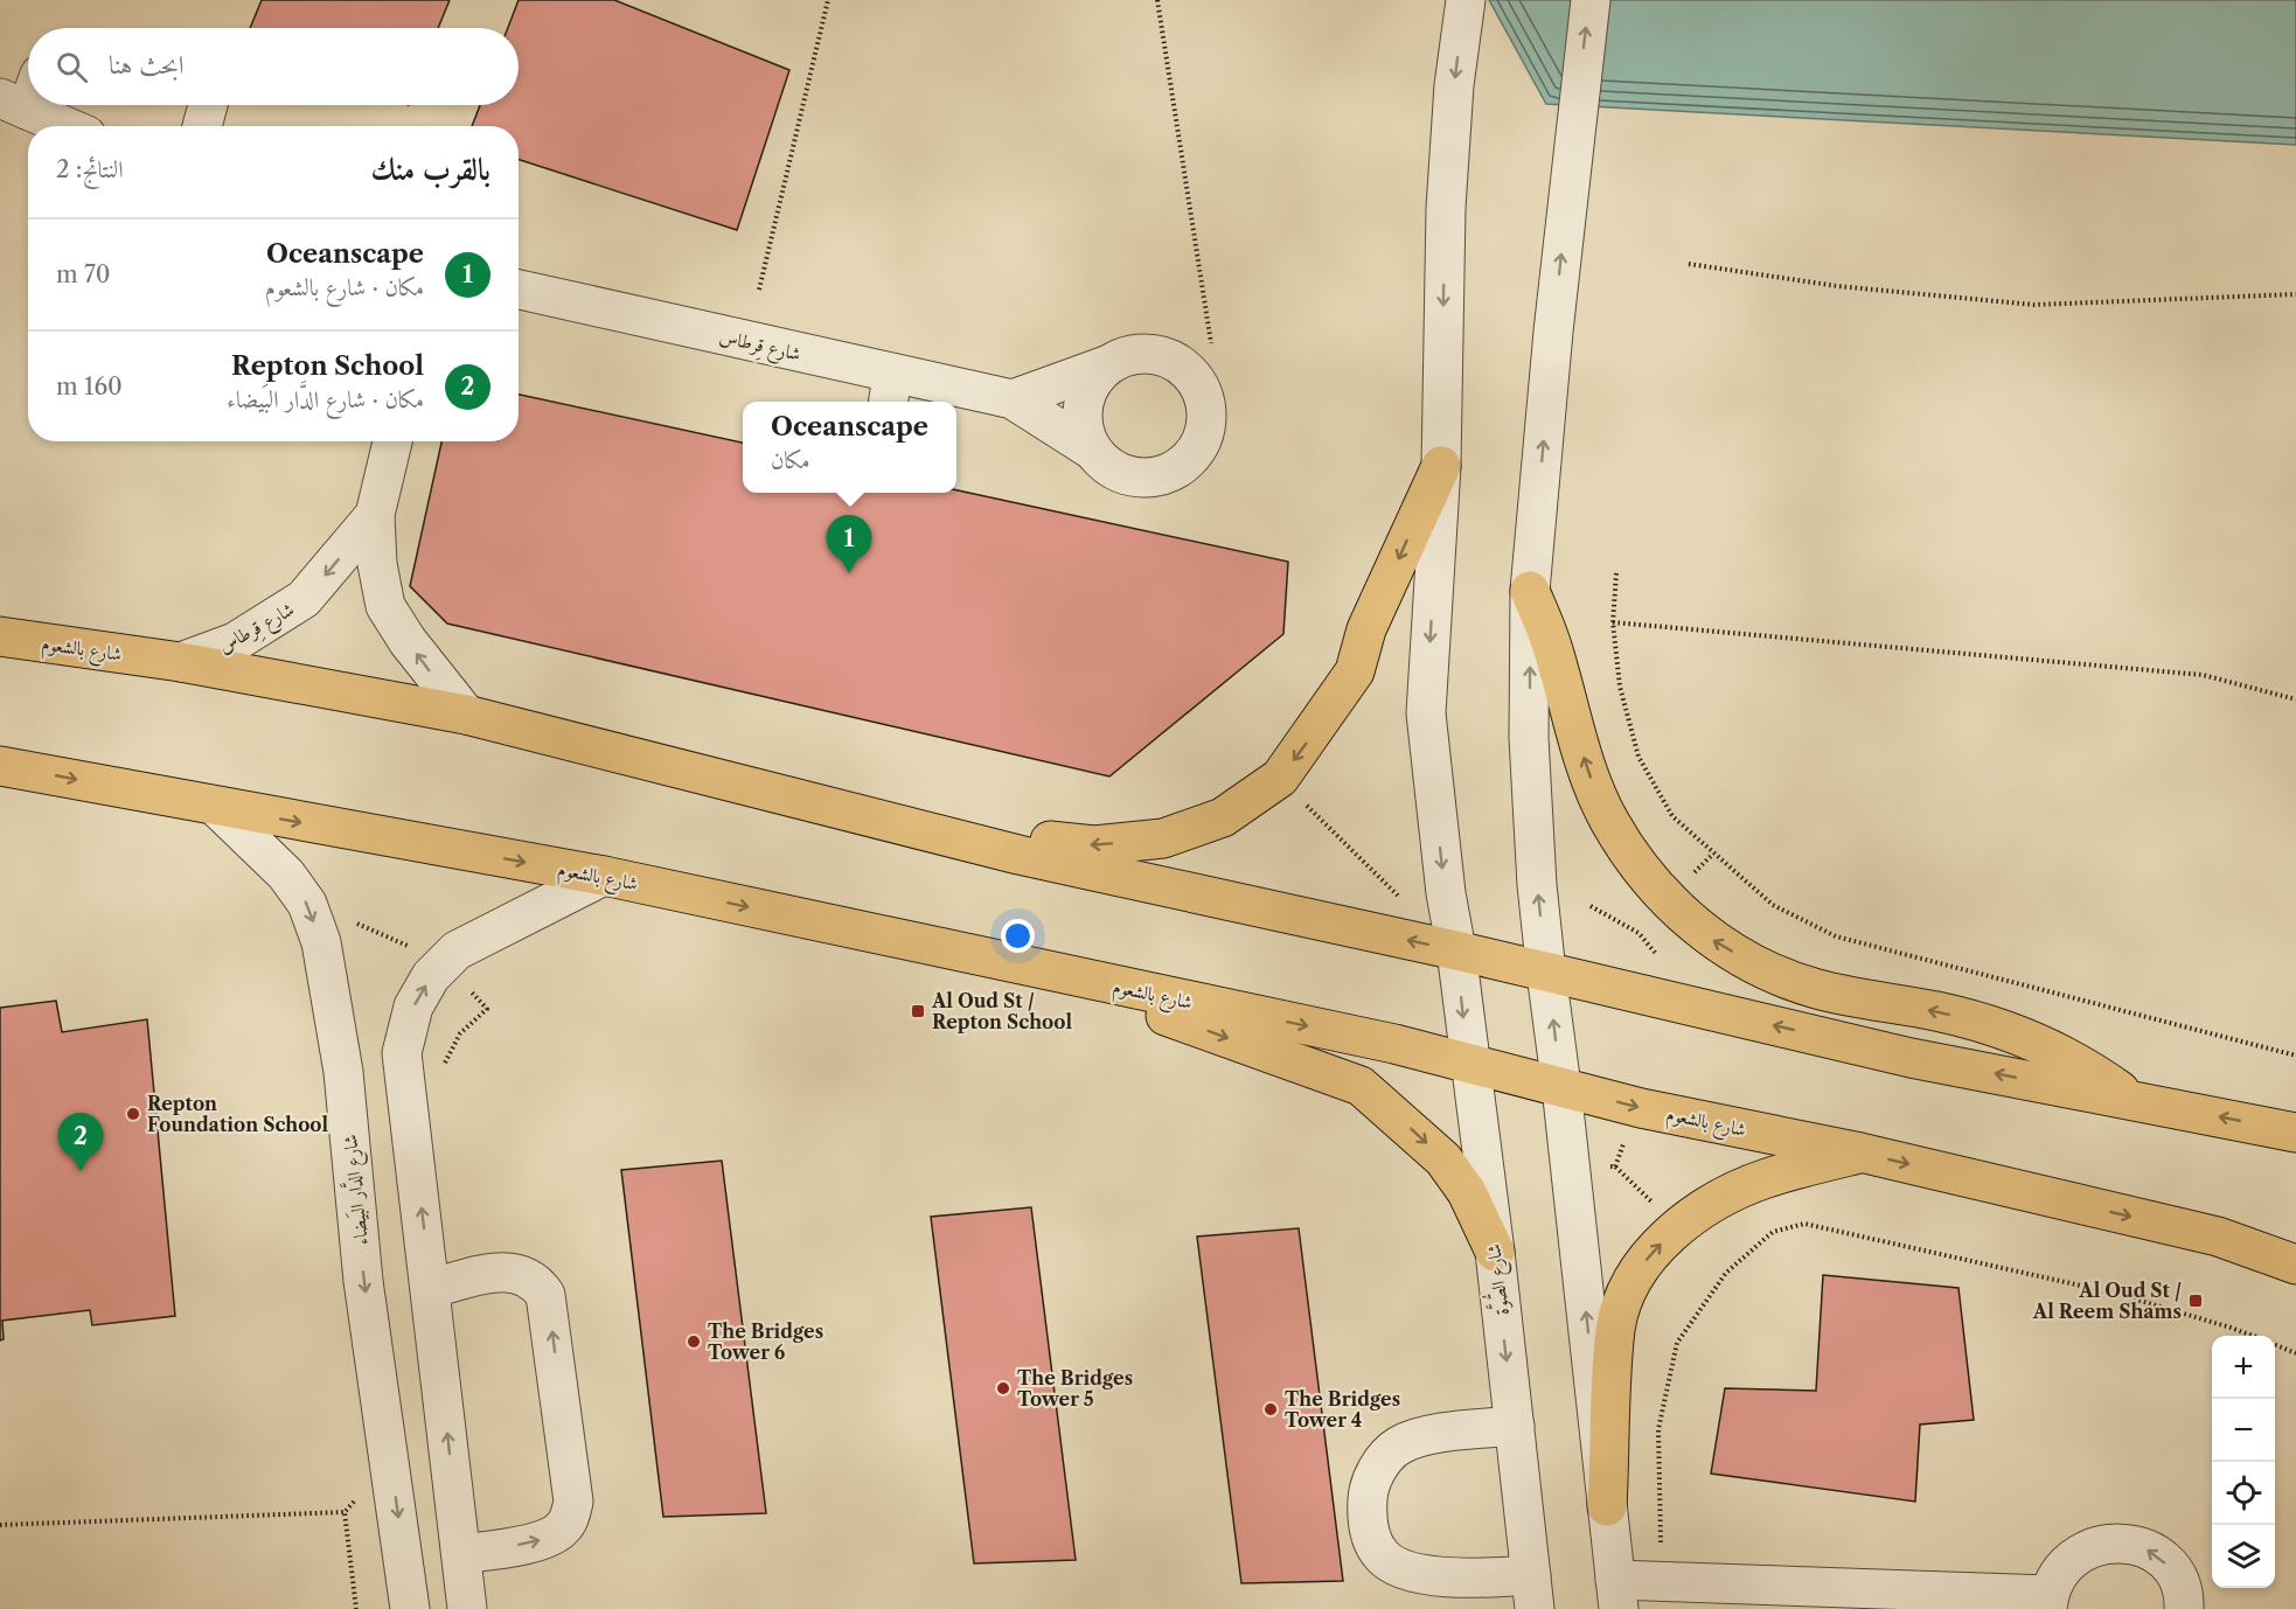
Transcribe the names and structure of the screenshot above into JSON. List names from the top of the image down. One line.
{"streets":{"main road":["شارع بالشعوم"],"street":["شارع قِرطاس","شارع الدَّار البَيضاء","شارع الصُّوَّة"]},"crossings":[["شارع قِرطاس","شارع بالشعوم"],["شارع بالشعوم","شارع الدَّار البَيضاء"],["شارع بالشعوم","شارع الصُّوَّة"]],"places":{"transit":["Al Oud St / Repton School","Al Oud St / Al Reem Shams"],"other":["Repton Foundation School","The Bridges Tower 6","The Bridges Tower 5","The Bridges Tower 4"]},"page":{"search":"ابحث هنا","heading":["بالقرب منك","النتائج: 2"],"list":[{"mark":"1","name":"Oceanscape","note":"مكان · شارع بالشعوم","value":"70 m"},{"mark":"2","name":"Repton School","note":"مكان · شارع الدَّار البَيضاء","value":"160 m"}],"popup":["Oceanscape","مكان"],"pins":["1","2"],"map_buttons":["+","−"]}}
